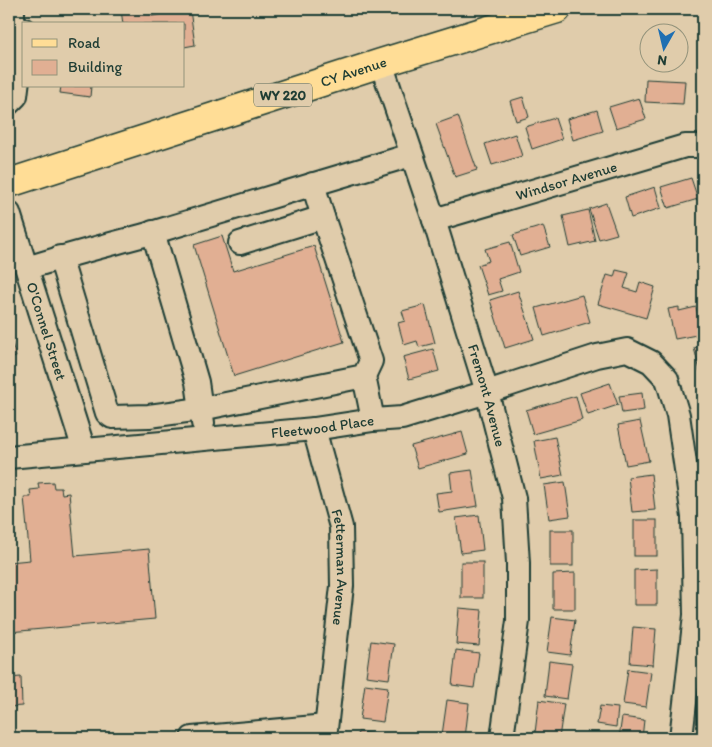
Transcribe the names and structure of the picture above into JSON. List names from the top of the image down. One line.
{"streets":{"main road":["CY Avenue","WY 220"],"street":["Windsor Avenue","O'Connel Street","Fremont Avenue","Fleetwood Place","Fetterman Avenue"]},"crossings":[["CY Avenue","Fremont Avenue"],["Windsor Avenue","Fremont Avenue"],["O'Connel Street","Fleetwood Place"],["Fremont Avenue","Fleetwood Place"],["Fleetwood Place","Fetterman Avenue"]],"legend":["Road","Building"],"north":"bottom"}
